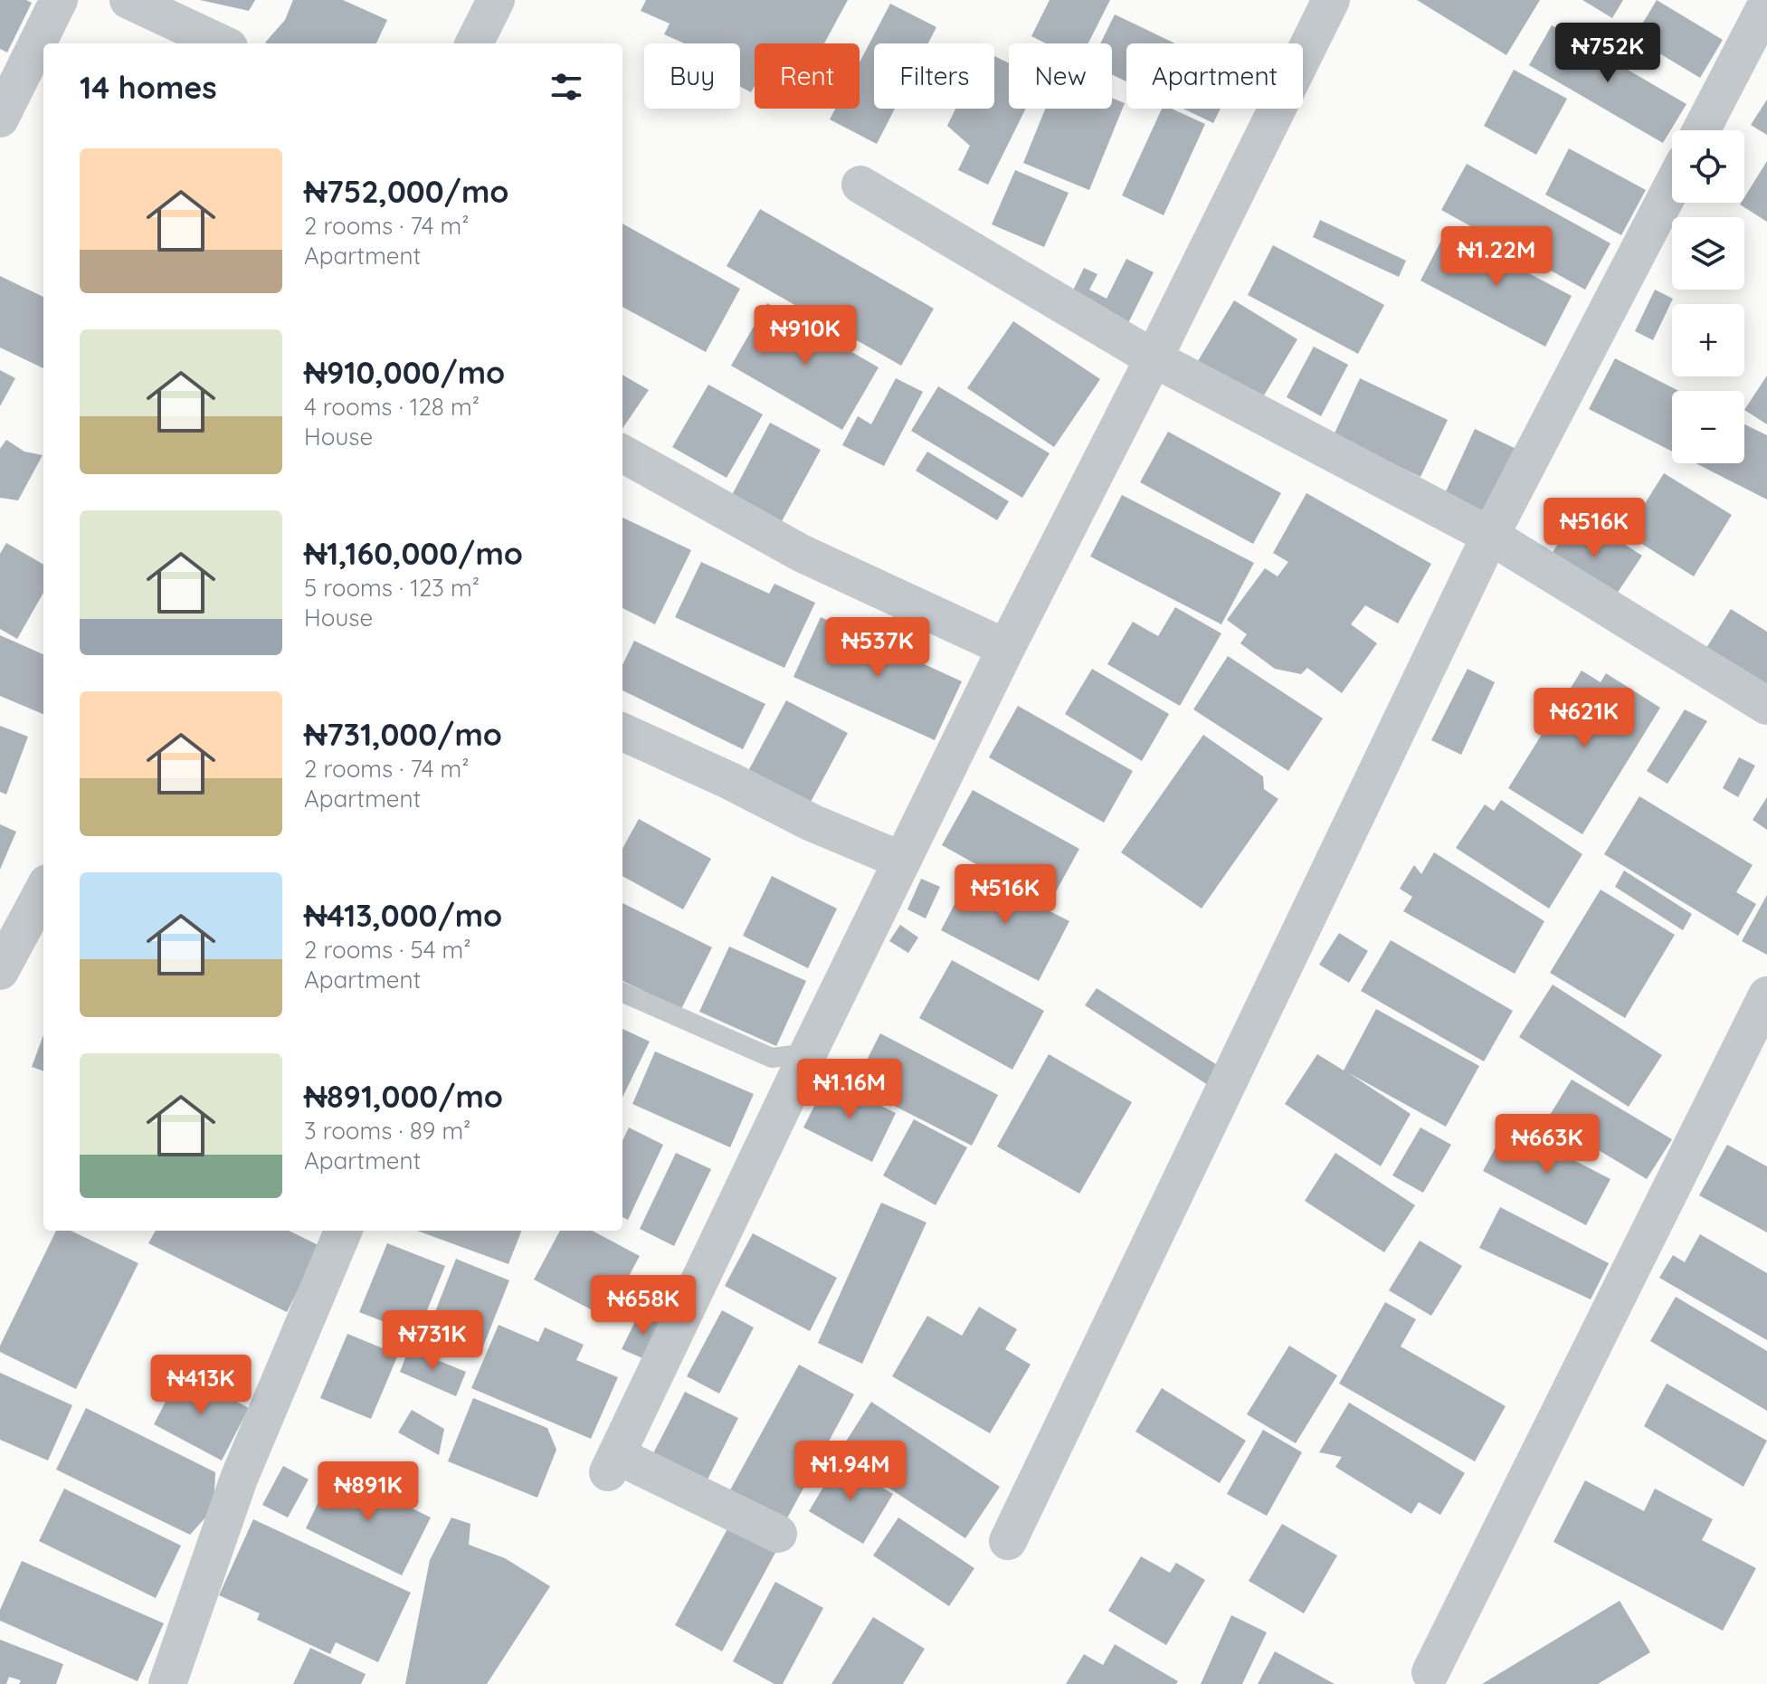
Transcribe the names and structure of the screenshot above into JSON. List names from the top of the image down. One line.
{"page":{"price":["₦752K","₦1.22M","₦910K","₦516K","₦537K","₦621K","₦516K","₦1.16M","₦663K","₦658K","₦731K","₦413K","₦1.94M","₦891K"],"chip":["Buy","Rent","Filters","New","Apartment"],"heading":"14 homes","map_buttons":["+","−"],"list":[{"name":"₦752,000/mo","note":"2 rooms · 74 m² · Apartment"},{"name":"₦910,000/mo","note":"4 rooms · 128 m² · House"},{"name":"₦1,160,000/mo","note":"5 rooms · 123 m² · House"},{"name":"₦731,000/mo","note":"2 rooms · 74 m² · Apartment"},{"name":"₦413,000/mo","note":"2 rooms · 54 m² · Apartment"},{"name":"₦891,000/mo","note":"3 rooms · 89 m² · Apartment"}]}}
